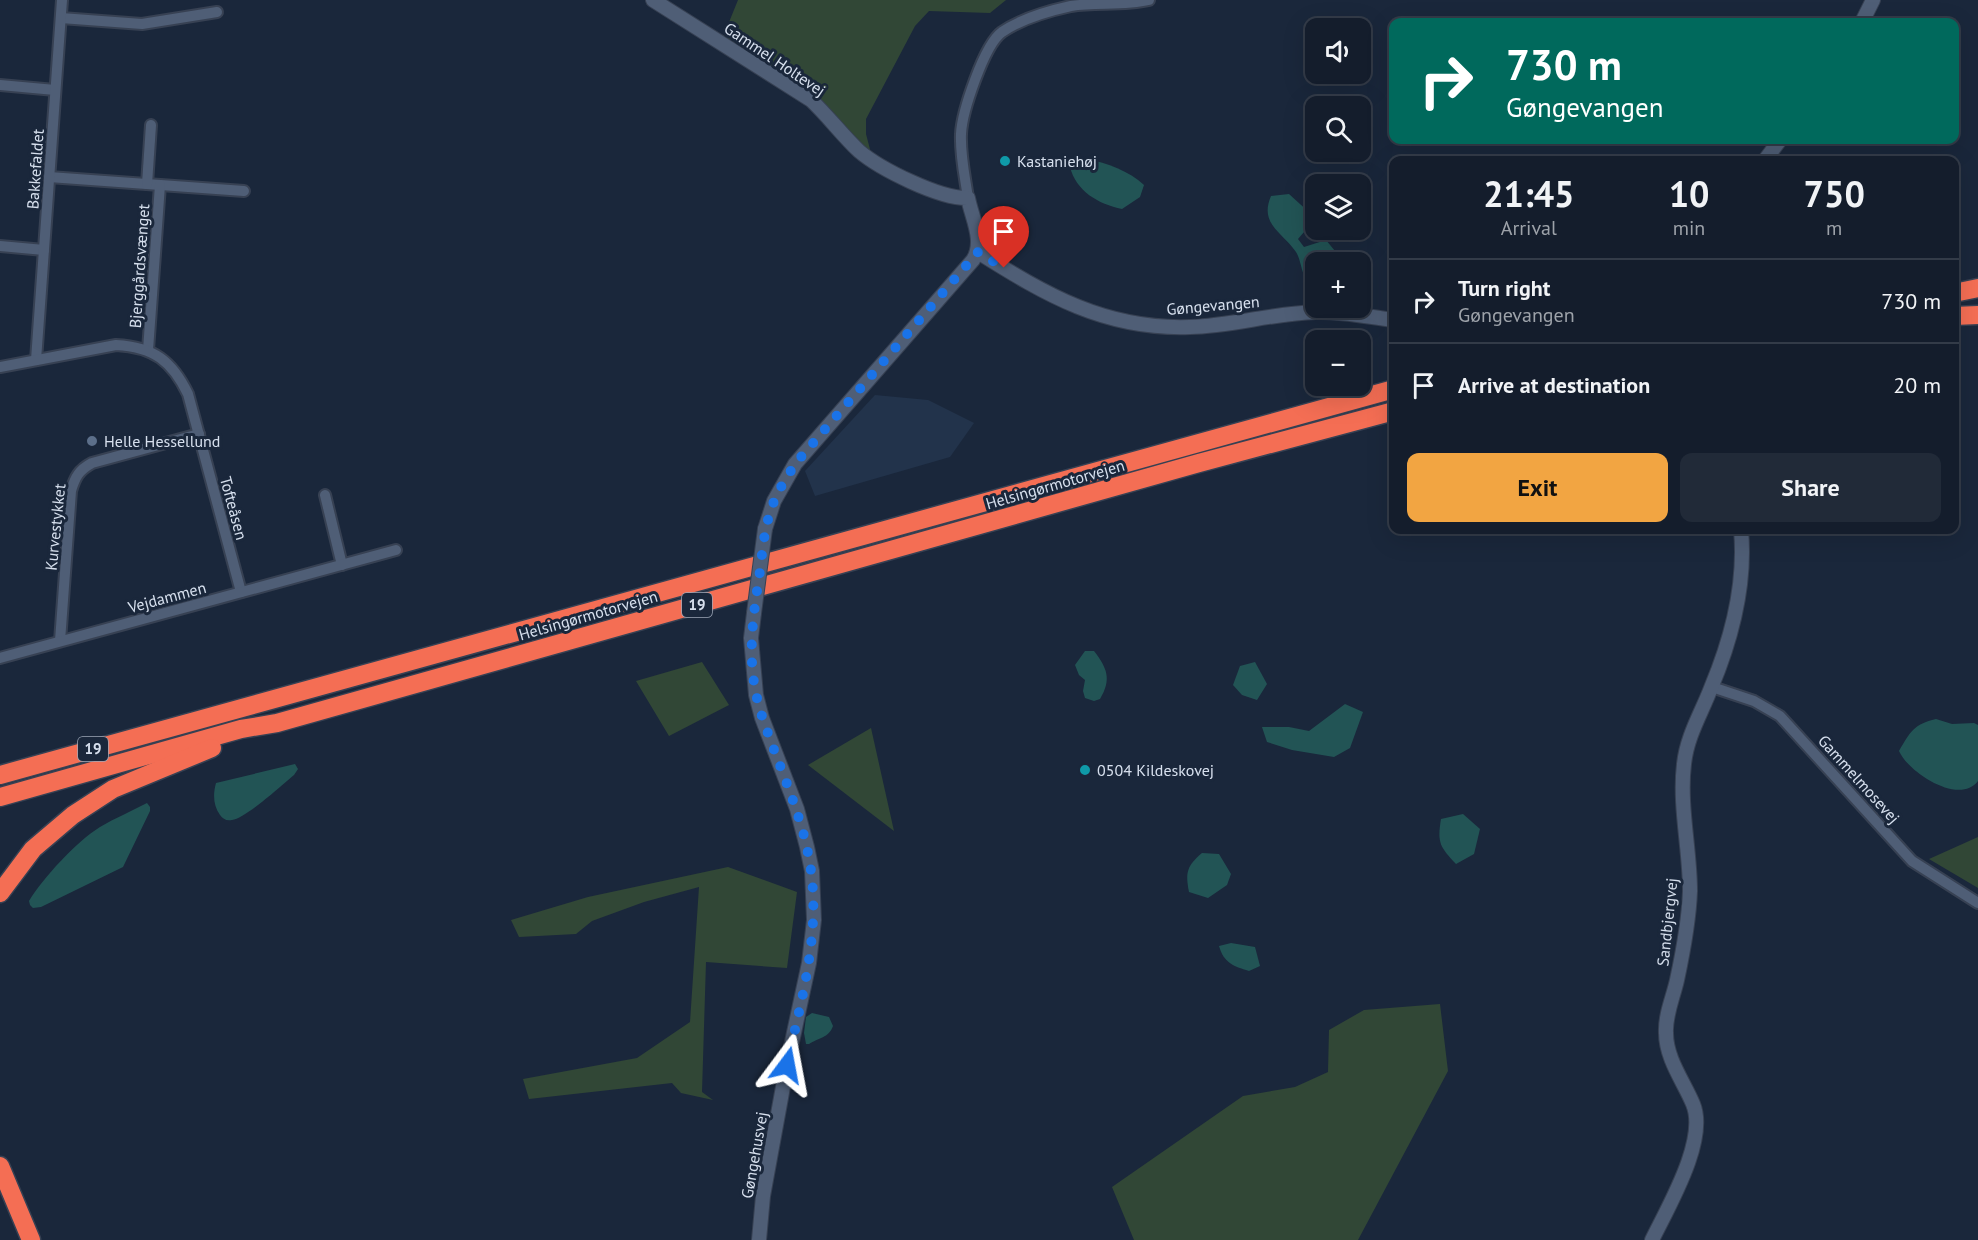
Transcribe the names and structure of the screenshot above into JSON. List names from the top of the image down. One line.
{"streets":{"highway":["Helsingørmotorvejen","19"],"street":["Gammel Holtevej","Bakkefaldet","Bjerggårdsvænget","Gøngevangen","Tofteåsen","Kurvestykket","Vejdammen","Gammelmosevej","Sandbjergvej","Gøngehusvej"]},"crossings":[["Bakkefaldet","Bjerggårdsvænget"],["Bakkefaldet","Tofteåsen"],["Bjerggårdsvænget","Tofteåsen"],["Gøngevangen","Gøngehusvej"],["Tofteåsen","Kurvestykket"],["Tofteåsen","Vejdammen"],["Kurvestykket","Vejdammen"],["Gammelmosevej","Sandbjergvej"]],"places":["Kastaniehøj","Helle Hessellund","0504 Kildeskovej"],"page":{"map_buttons":["+","−"],"turn":["730 m","Gøngevangen"],"eta":["21:45","Arrival","10","min","750","m"],"list":[{"name":"Turn right","note":"Gøngevangen","value":"730 m"},{"name":"Arrive at destination","value":"20 m"}],"buttons":["Exit","Share"]}}
